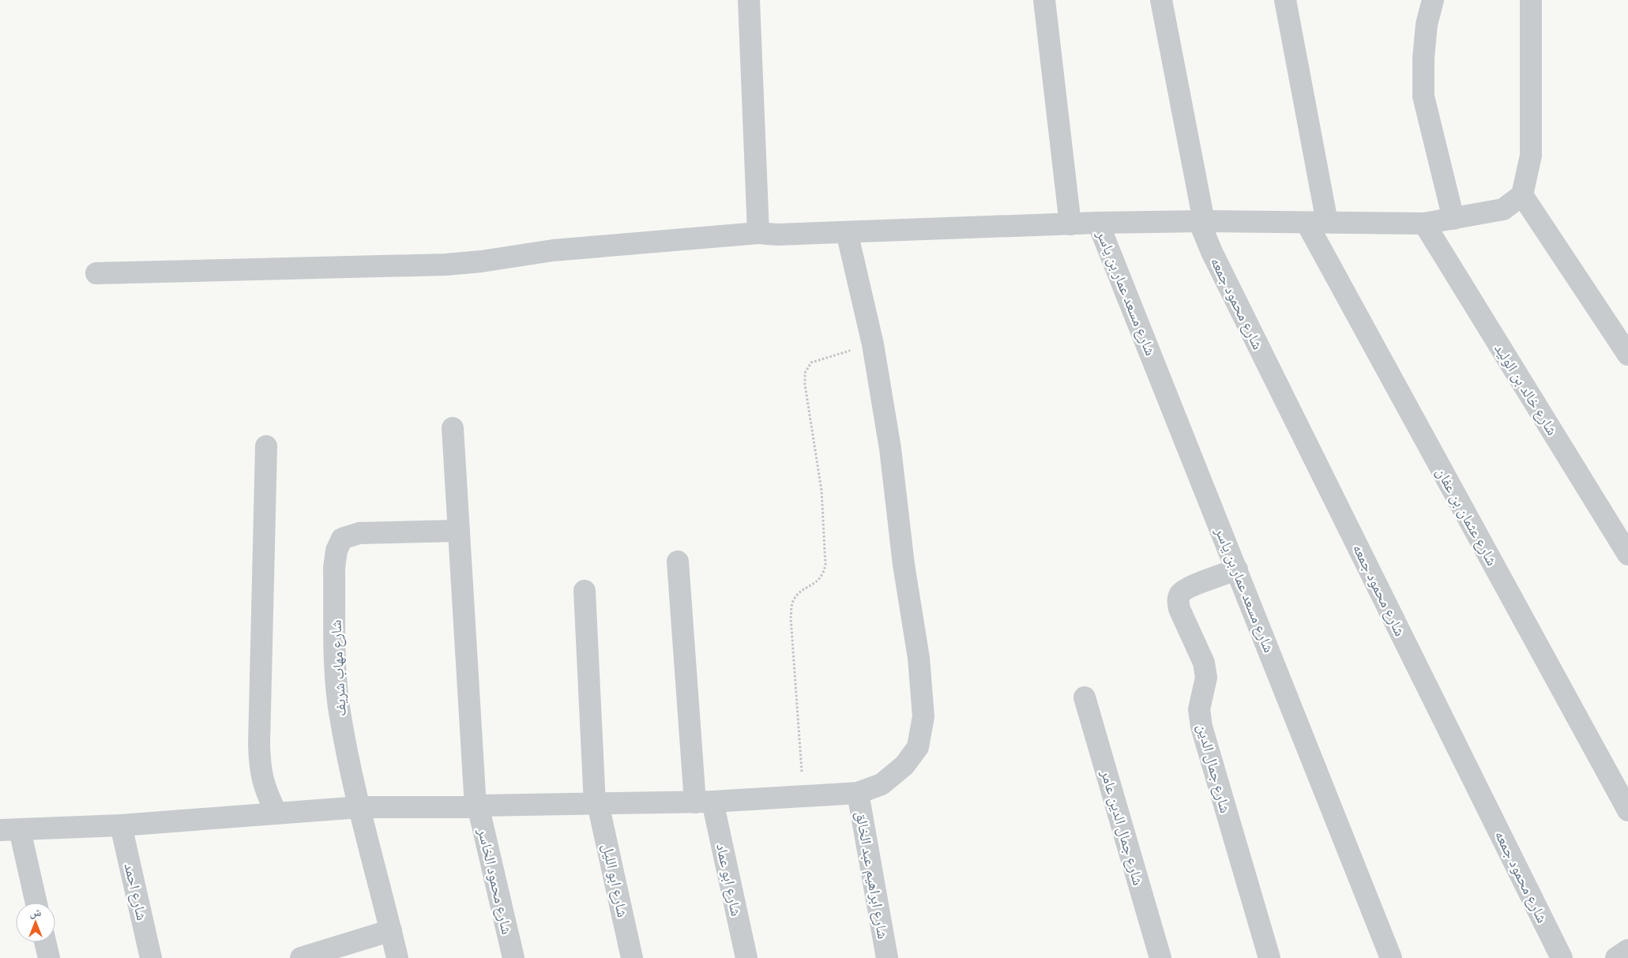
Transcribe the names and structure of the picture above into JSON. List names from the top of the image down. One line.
{"streets":{"street":["شارع مسعد عمار بن ياسر","شارع محمود جمعه","شارع خالد بن الوليد","شارع عثمان بن عفان","شارع مهاب شريف","شارع جمال الدين","شارع جمال الدين عامر","شارع ابراهيم عبد الخالق","شارع ابو عماد","شارع ابو الليل","شارع محمود الخاسر","شارع احمد"]},"crossings":[["شارع مسعد عمار بن ياسر","شارع جمال الدين"],["شارع مهاب شريف","شارع محمود الخاسر"]],"north":"top"}
